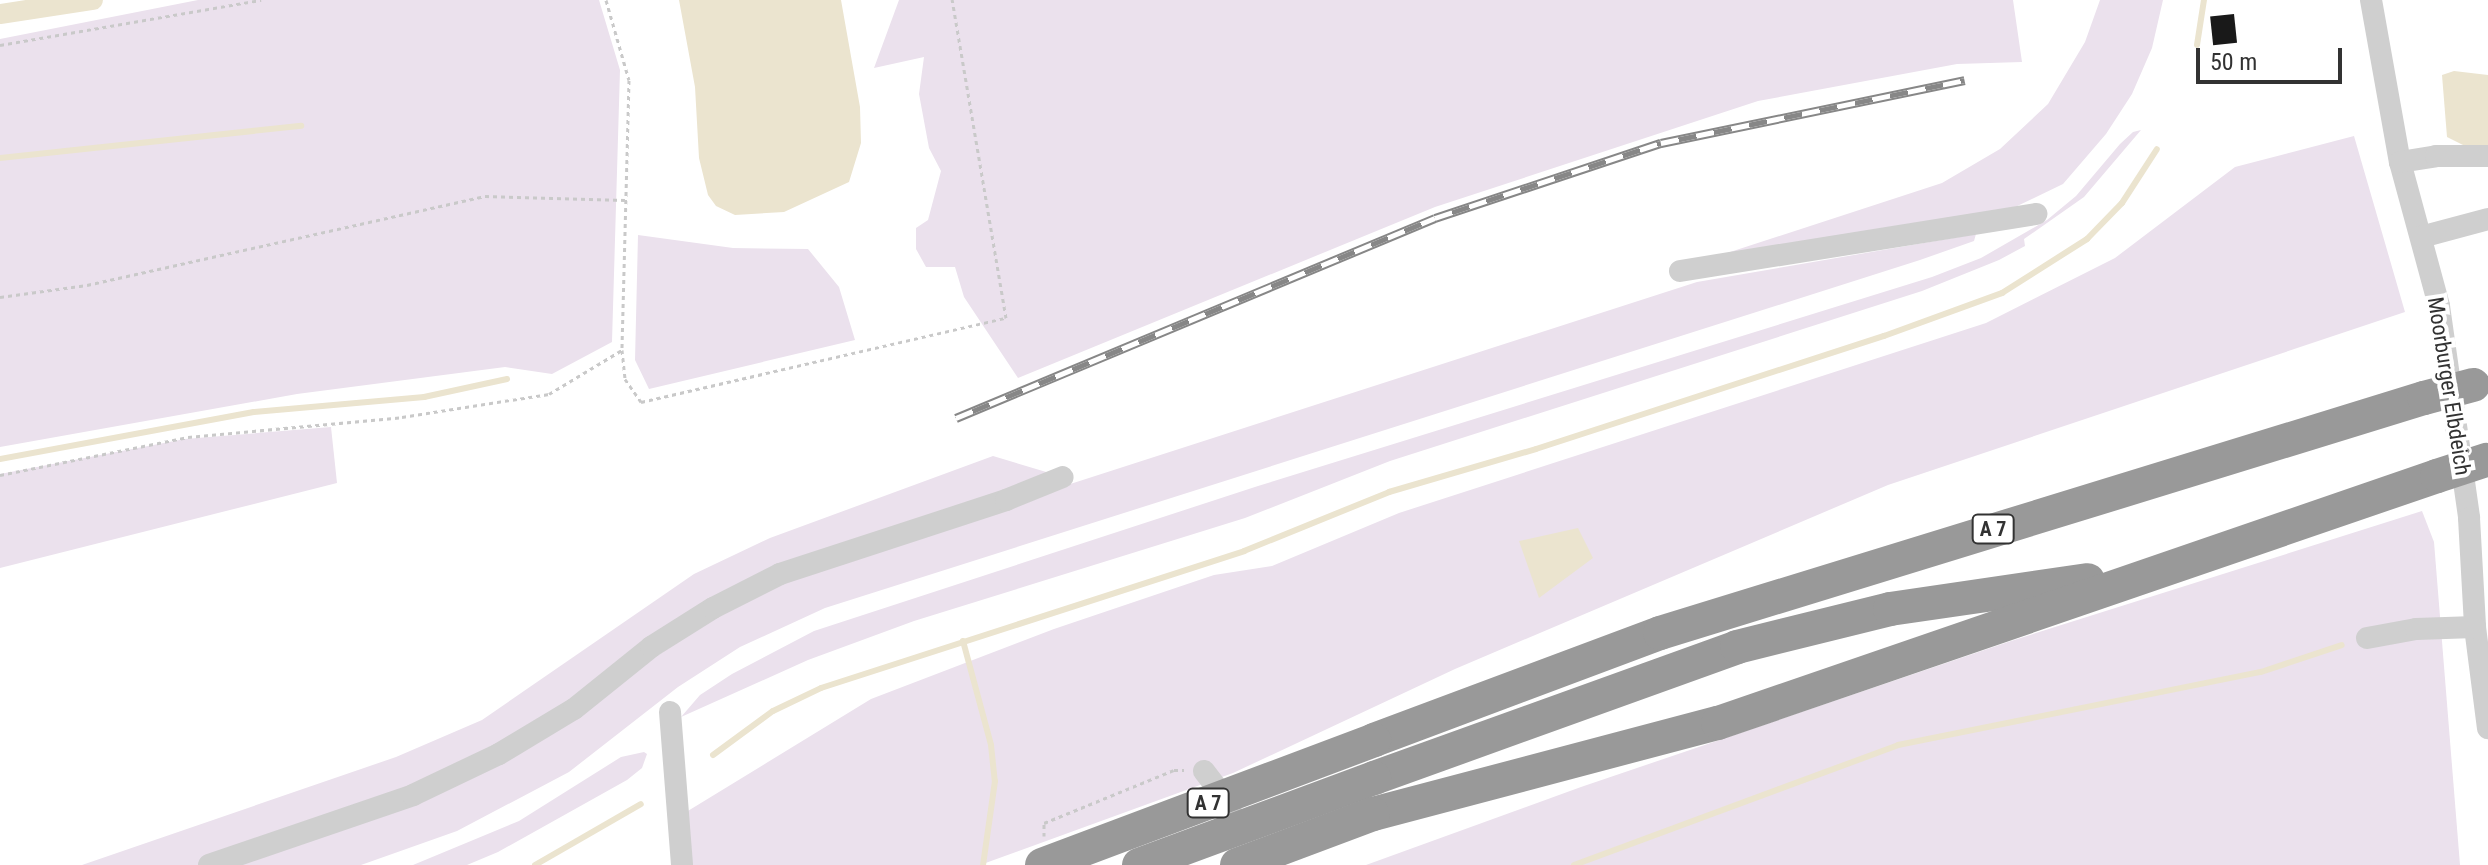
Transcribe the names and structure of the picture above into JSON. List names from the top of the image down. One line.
{"streets":{"highway":["A 7"],"street":["Moorburger Elbdeich"]},"scale_bar":"50 m"}
